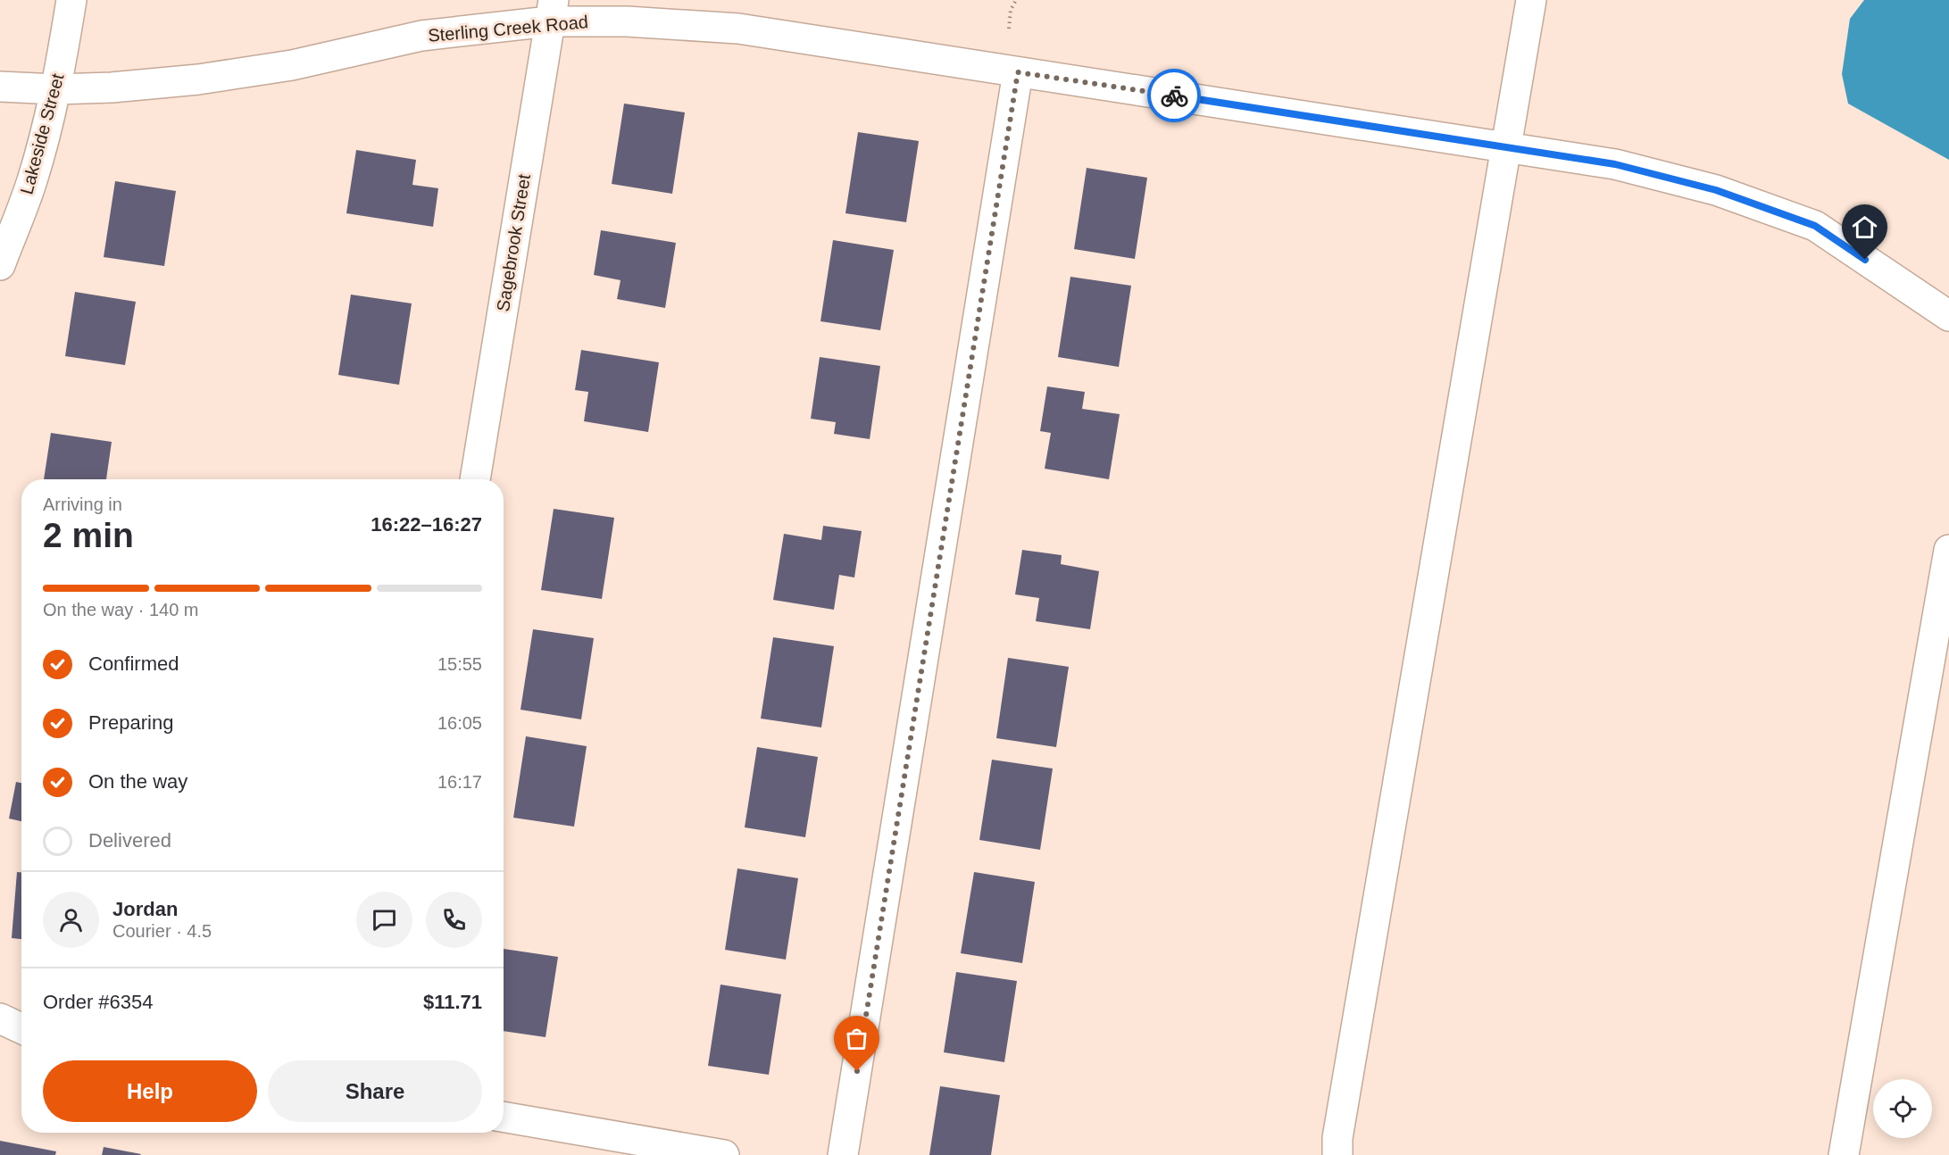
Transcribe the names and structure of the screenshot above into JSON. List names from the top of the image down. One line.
{"streets":{"street":["Sterling Creek Road","Lakeside Street","Sagebrook Street"]},"crossings":[["Sterling Creek Road","Lakeside Street"],["Sterling Creek Road","Sagebrook Street"]],"page":{"heading":["2 min","Arriving in","16:22–16:27"],"panel":["Jordan","Courier · 4.5","Order #6354","$11.71"],"bar":"On the way · 140 m","list":[["Confirmed","15:55"],["Preparing","16:05"],["On the way","16:17"],"Delivered"],"buttons":["Help","Share"]}}
